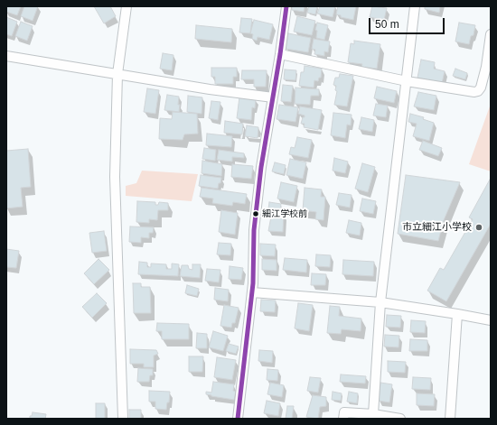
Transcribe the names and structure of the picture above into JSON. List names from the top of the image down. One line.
{"places":["細江学校前","市立細江小学校"],"scale_bar":"50 m"}
